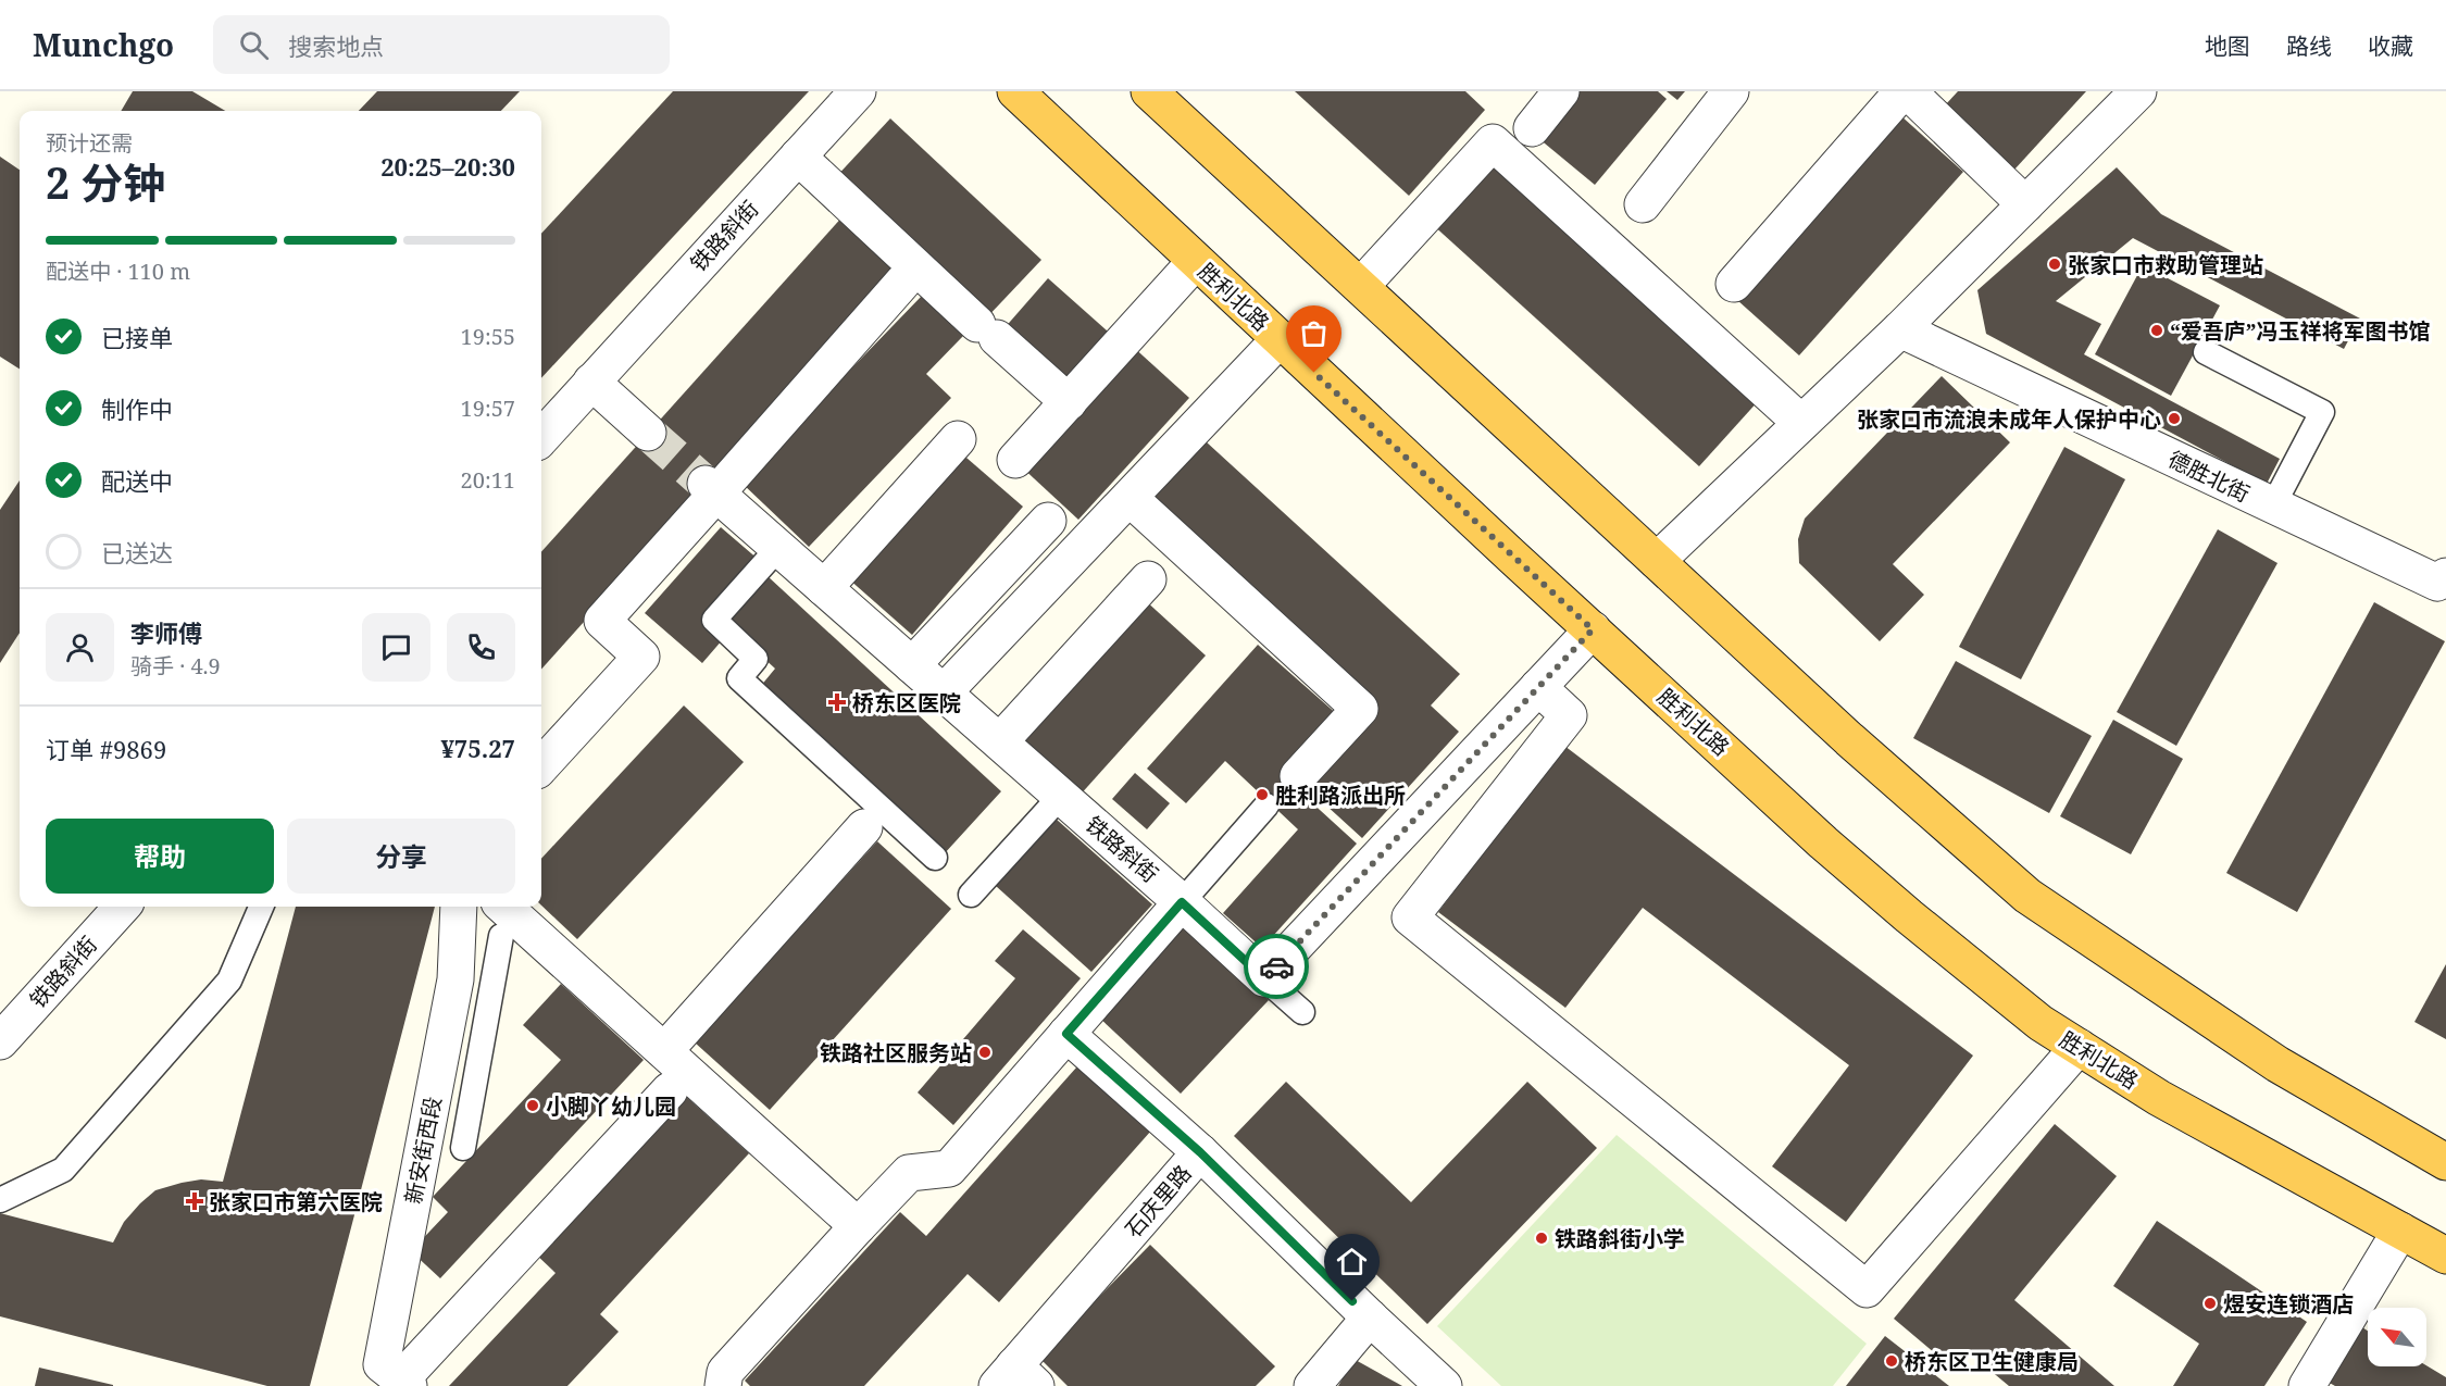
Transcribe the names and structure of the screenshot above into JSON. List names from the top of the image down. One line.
{"streets":{"highway":["胜利北路"],"street":["铁路斜街","德胜北街","新安街西段","石庆里路"]},"places":{"other":["张家口市救助管理站","“爱吾庐”冯玉祥将军图书馆","张家口市流浪未成年人保护中心","胜利路派出所","铁路社区服务站","小脚丫幼儿园","铁路斜街小学","煜安连锁酒店","桥东区卫生健康局"],"health":["桥东区医院","张家口市第六医院"]},"north":"top left","page":{"header":"Munchgo","search":"搜索地点","nav":["地图","路线","收藏"],"heading":["2 分钟","预计还需","20:25–20:30"],"panel":["李师傅","骑手 · 4.9","订单 #9869","¥75.27"],"bar":"配送中 · 110 m","list":[["已接单","19:55"],["制作中","19:57"],["配送中","20:11"],"已送达"],"buttons":["帮助","分享"]}}
